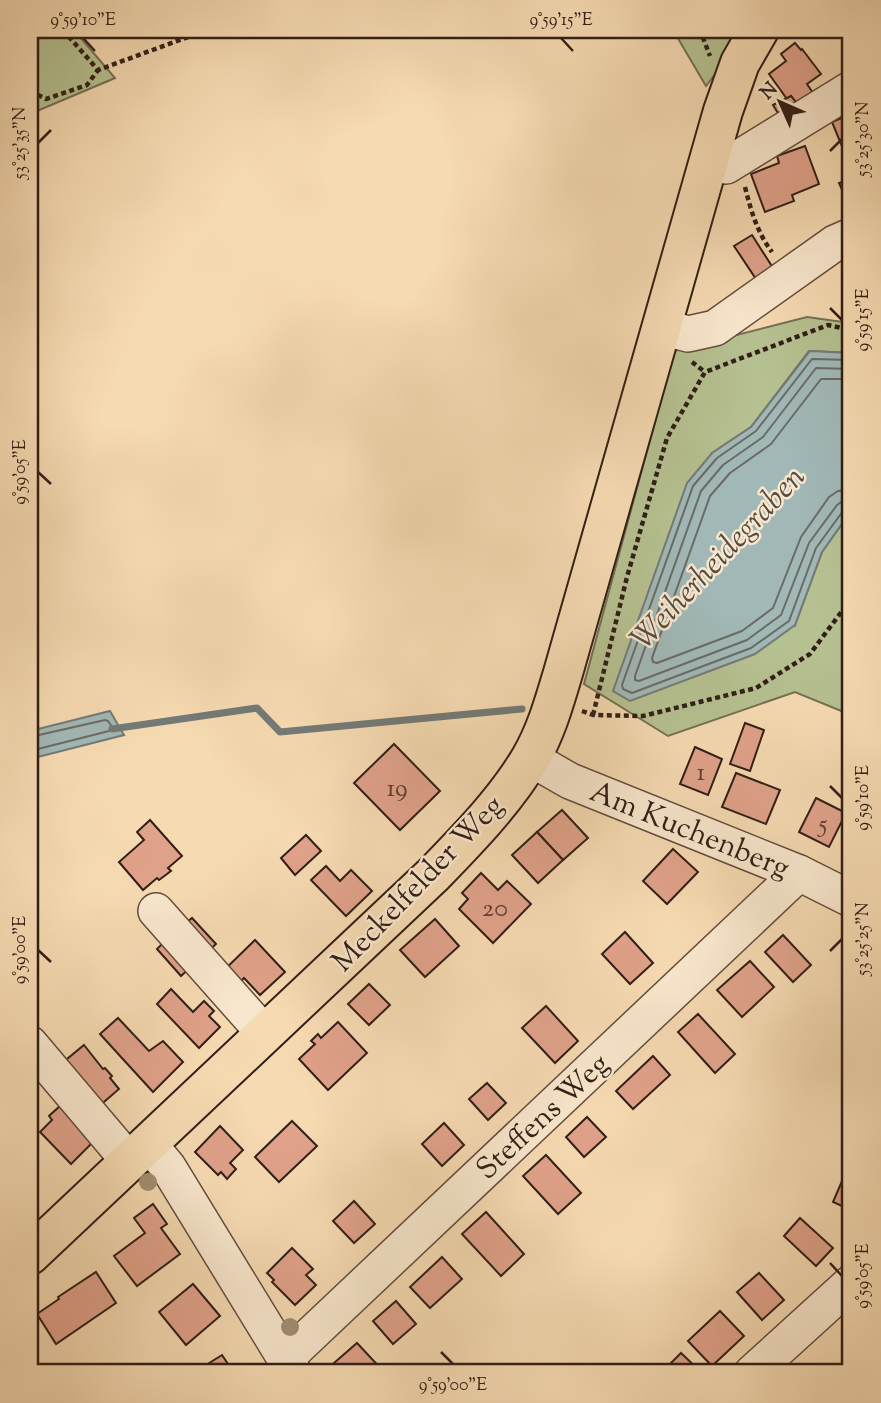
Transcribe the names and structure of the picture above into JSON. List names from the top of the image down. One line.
{"streets":{"main road":["Meckelfelder Weg"],"street":["Am Kuchenberg","Steffens Weg"]},"crossings":[["Am Kuchenberg","Meckelfelder Weg"],["Am Kuchenberg","Steffens Weg"]],"water":["Weiherheidegraben"],"house_numbers":["1","19","5","20"],"north":"top left","coordinates":["9°59'10\"E","9°59'15\"E","53°25'30\"N","53°25'35\"N","9°59'05\"E","53°25'25\"N","9°59'00\"E"]}
